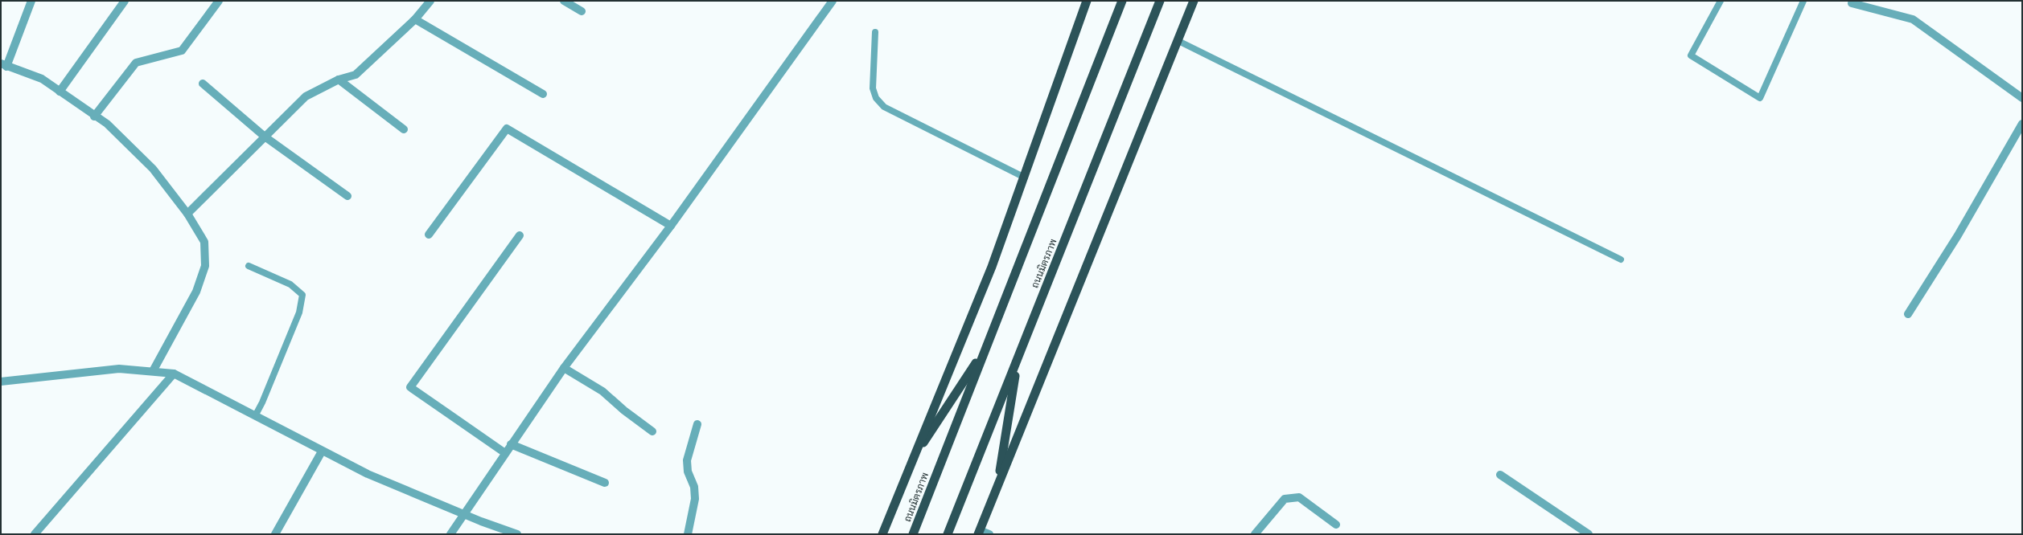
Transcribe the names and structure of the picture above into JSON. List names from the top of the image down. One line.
{"streets":{"highway":["ถนนมิตรภาพ"]}}
